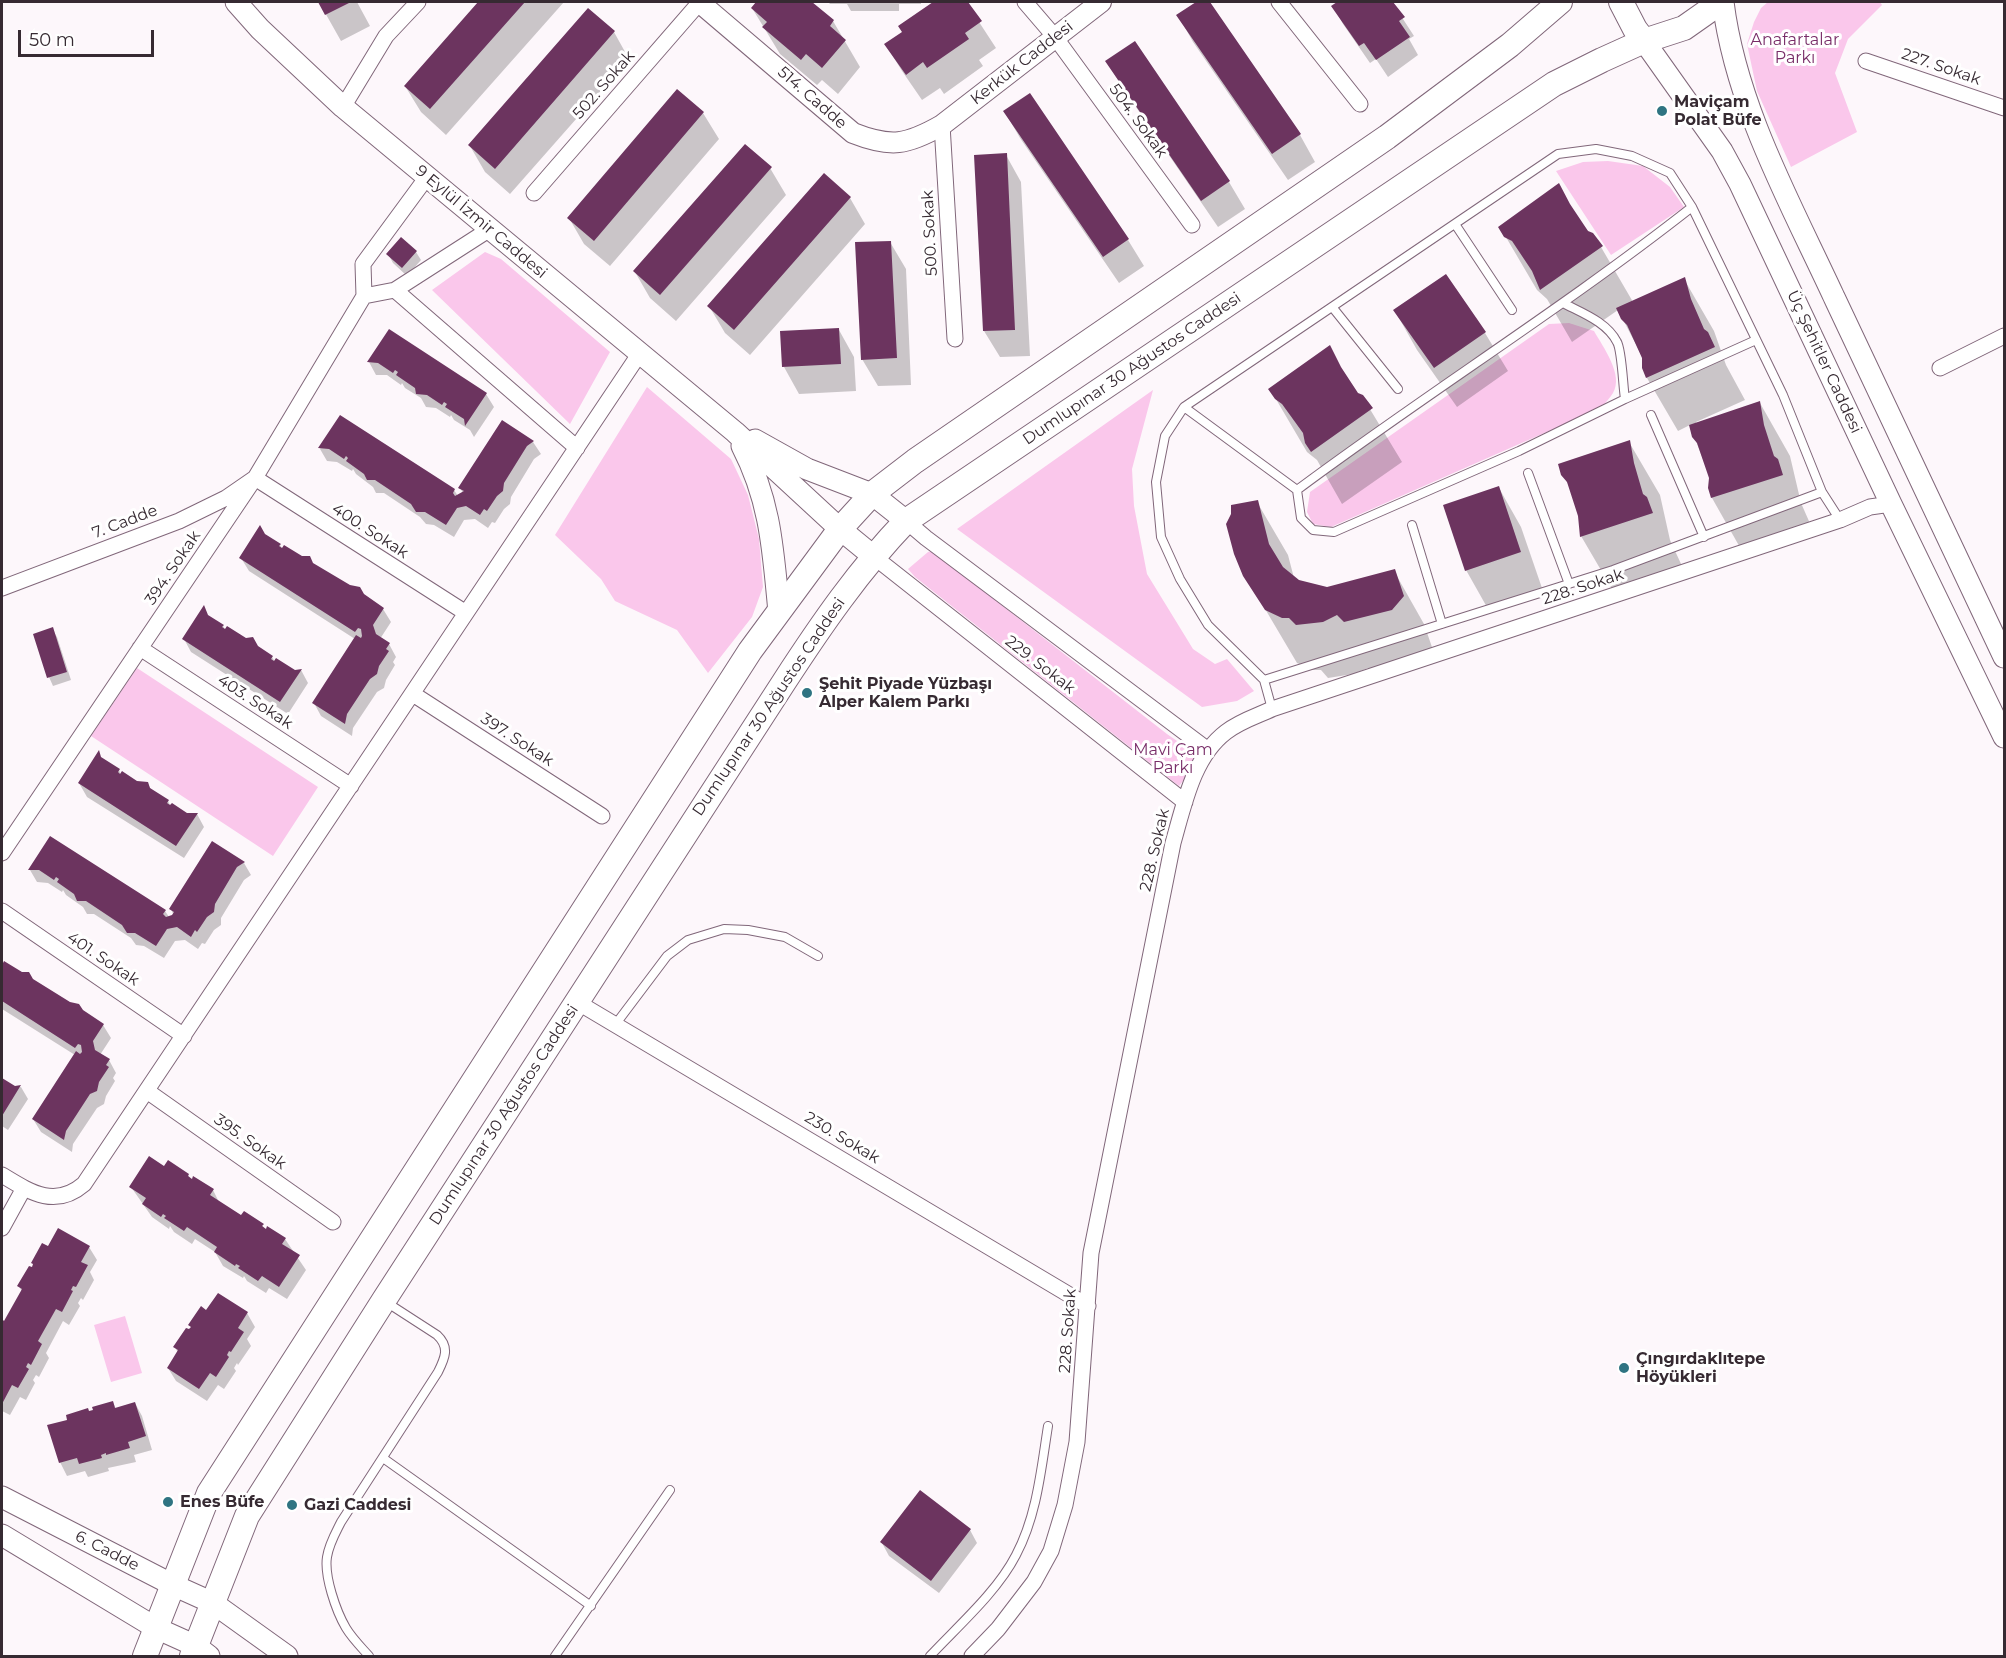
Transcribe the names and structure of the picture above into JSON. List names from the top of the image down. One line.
{"streets":{"main road":["9 Eylül İzmir Caddesi","Üç Şehitler Caddesi","Dumlupınar 30 Ağustos Caddesi","6. Cadde"],"street":["Kerkük Caddesi","227. Sokak","502. Sokak","514. Cadde","504. Sokak","500. Sokak","7. Cadde","400. Sokak","394. Sokak","228. Sokak","229. Sokak","403. Sokak","397. Sokak","401. Sokak","230. Sokak","395. Sokak"]},"crossings":[["Kerkük Caddesi","514. Cadde"],["Kerkük Caddesi","504. Sokak"],["Kerkük Caddesi","500. Sokak"],["502. Sokak","514. Cadde"],["514. Cadde","500. Sokak"],["9 Eylül İzmir Caddesi","Dumlupınar 30 Ağustos Caddesi"],["9 Eylül İzmir Caddesi","229. Sokak"],["Üç Şehitler Caddesi","Dumlupınar 30 Ağustos Caddesi"],["Üç Şehitler Caddesi","228. Sokak"],["Dumlupınar 30 Ağustos Caddesi","229. Sokak"],["Dumlupınar 30 Ağustos Caddesi","230. Sokak"],["Dumlupınar 30 Ağustos Caddesi","6. Cadde"],["7. Cadde","400. Sokak"],["7. Cadde","394. Sokak"],["400. Sokak","394. Sokak"],["394. Sokak","403. Sokak"],["228. Sokak","229. Sokak"],["228. Sokak","230. Sokak"]],"parks":["Anafartalar Parkı","Mavi Çam Parkı"],"places":["Maviçam Polat Büfe","Şehit Piyade Yüzbaşı Alper Kalem Parkı","Çıngırdaklıtepe Höyükleri","Enes Büfe","Gazi Caddesi"],"scale_bar":"50 m"}
